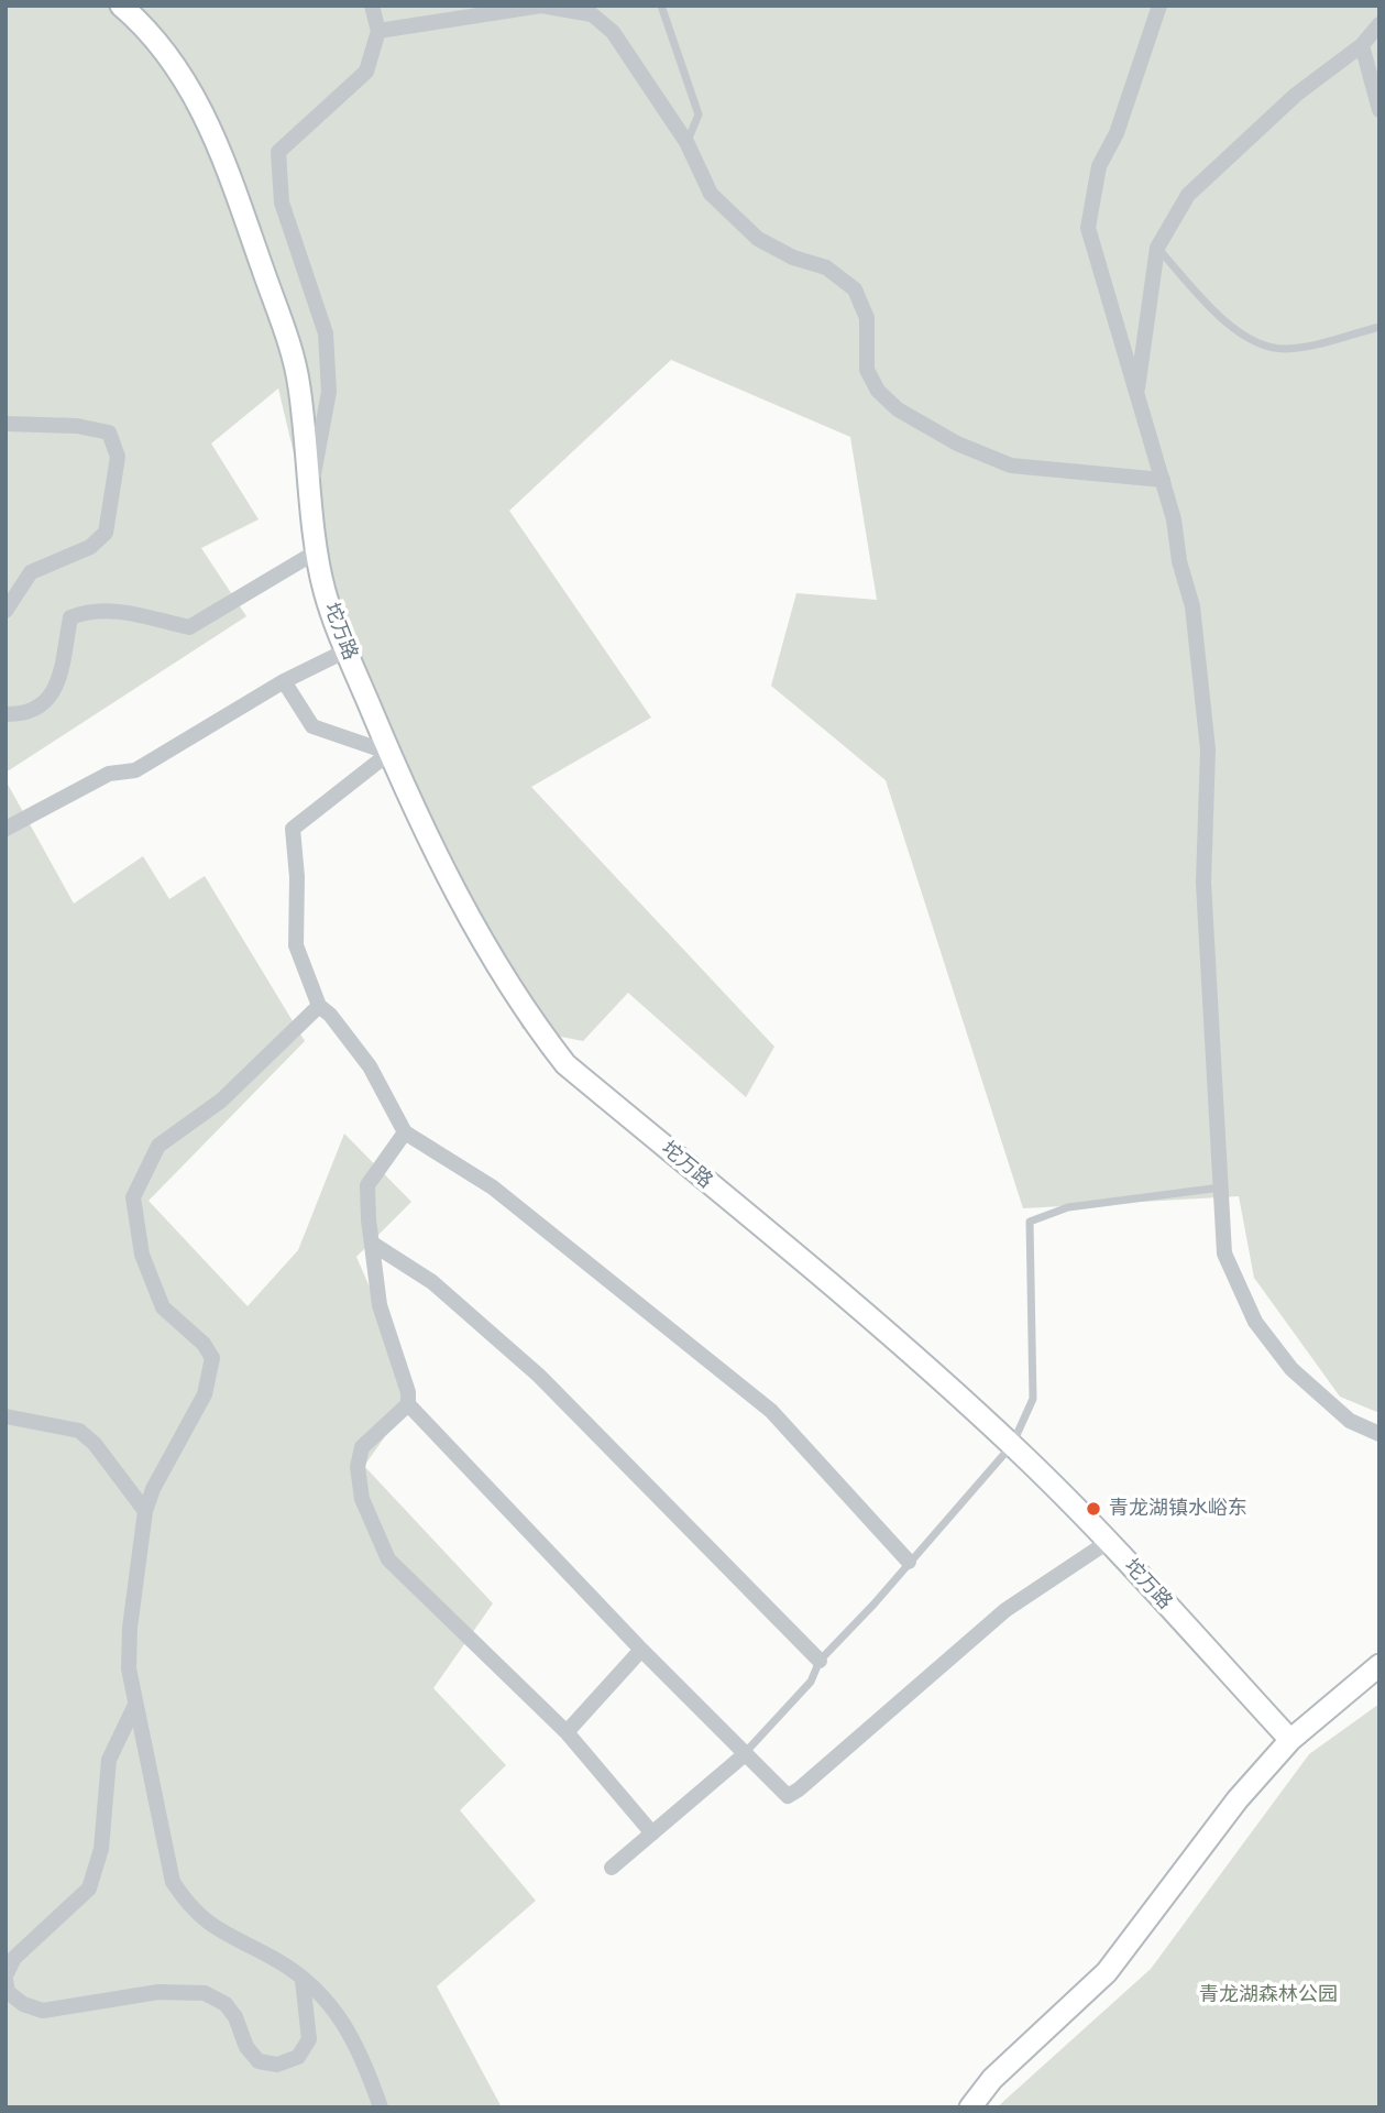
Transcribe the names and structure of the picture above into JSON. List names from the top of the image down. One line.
{"streets":{"main road":["坨万路"]},"parks":["青龙湖森林公园"],"places":["青龙湖镇水峪东"]}
